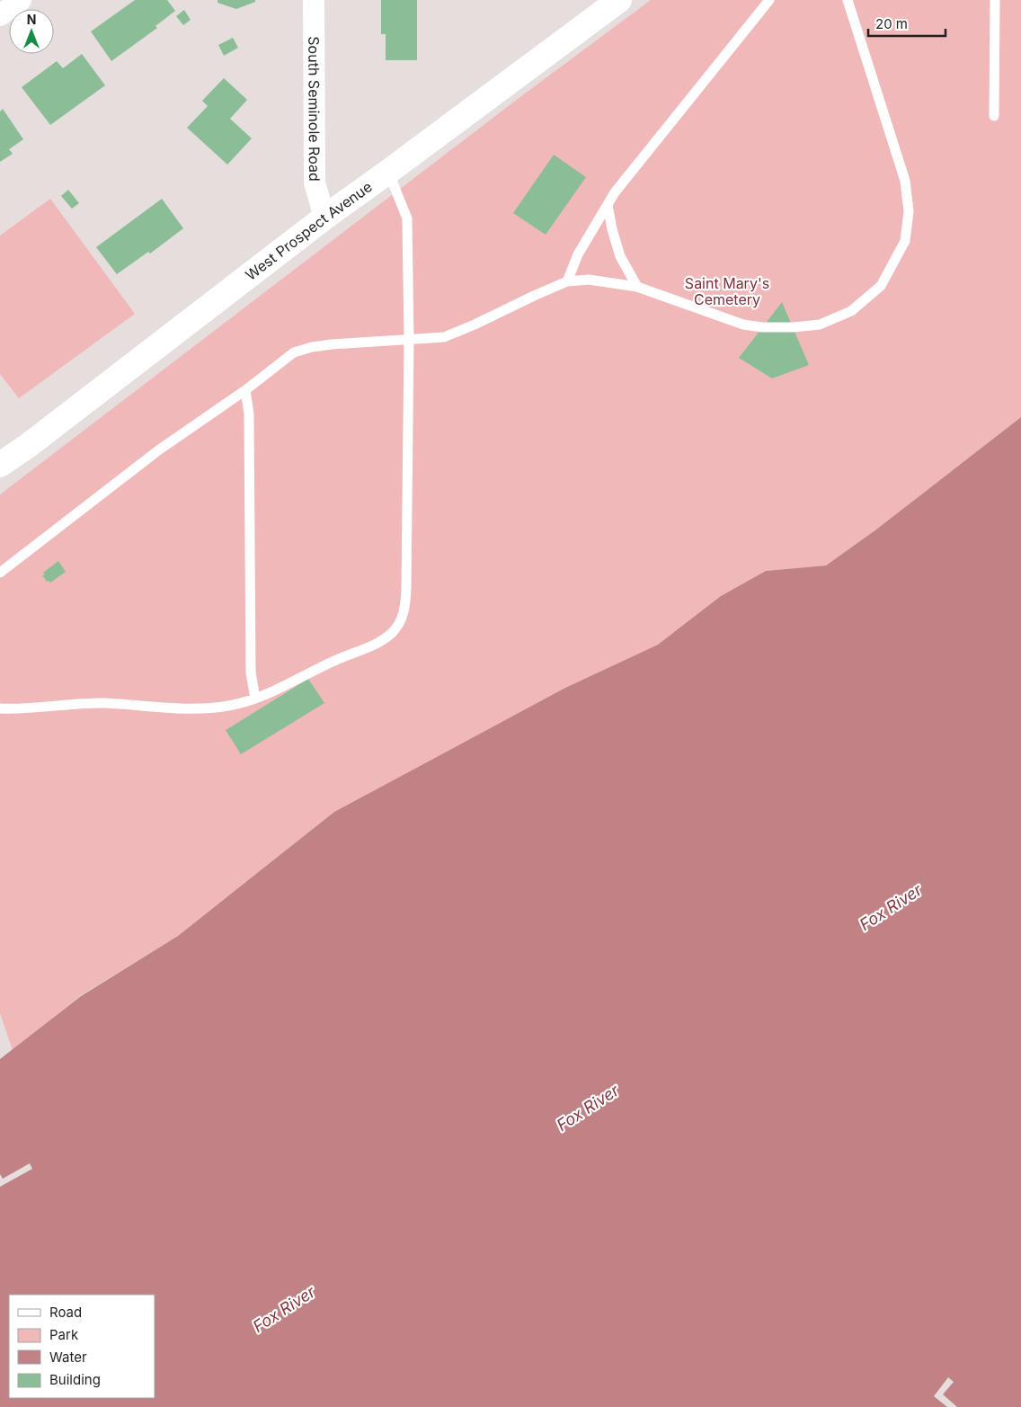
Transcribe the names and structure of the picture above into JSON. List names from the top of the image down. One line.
{"streets":{"main road":["West Prospect Avenue"],"street":["South Seminole Road"]},"crossings":[["South Seminole Road","West Prospect Avenue"]],"water":["Fox River"],"parks":["Saint Mary's Cemetery"],"legend":["Road","Park","Water","Building"],"scale_bar":"20 m","north":"top"}
